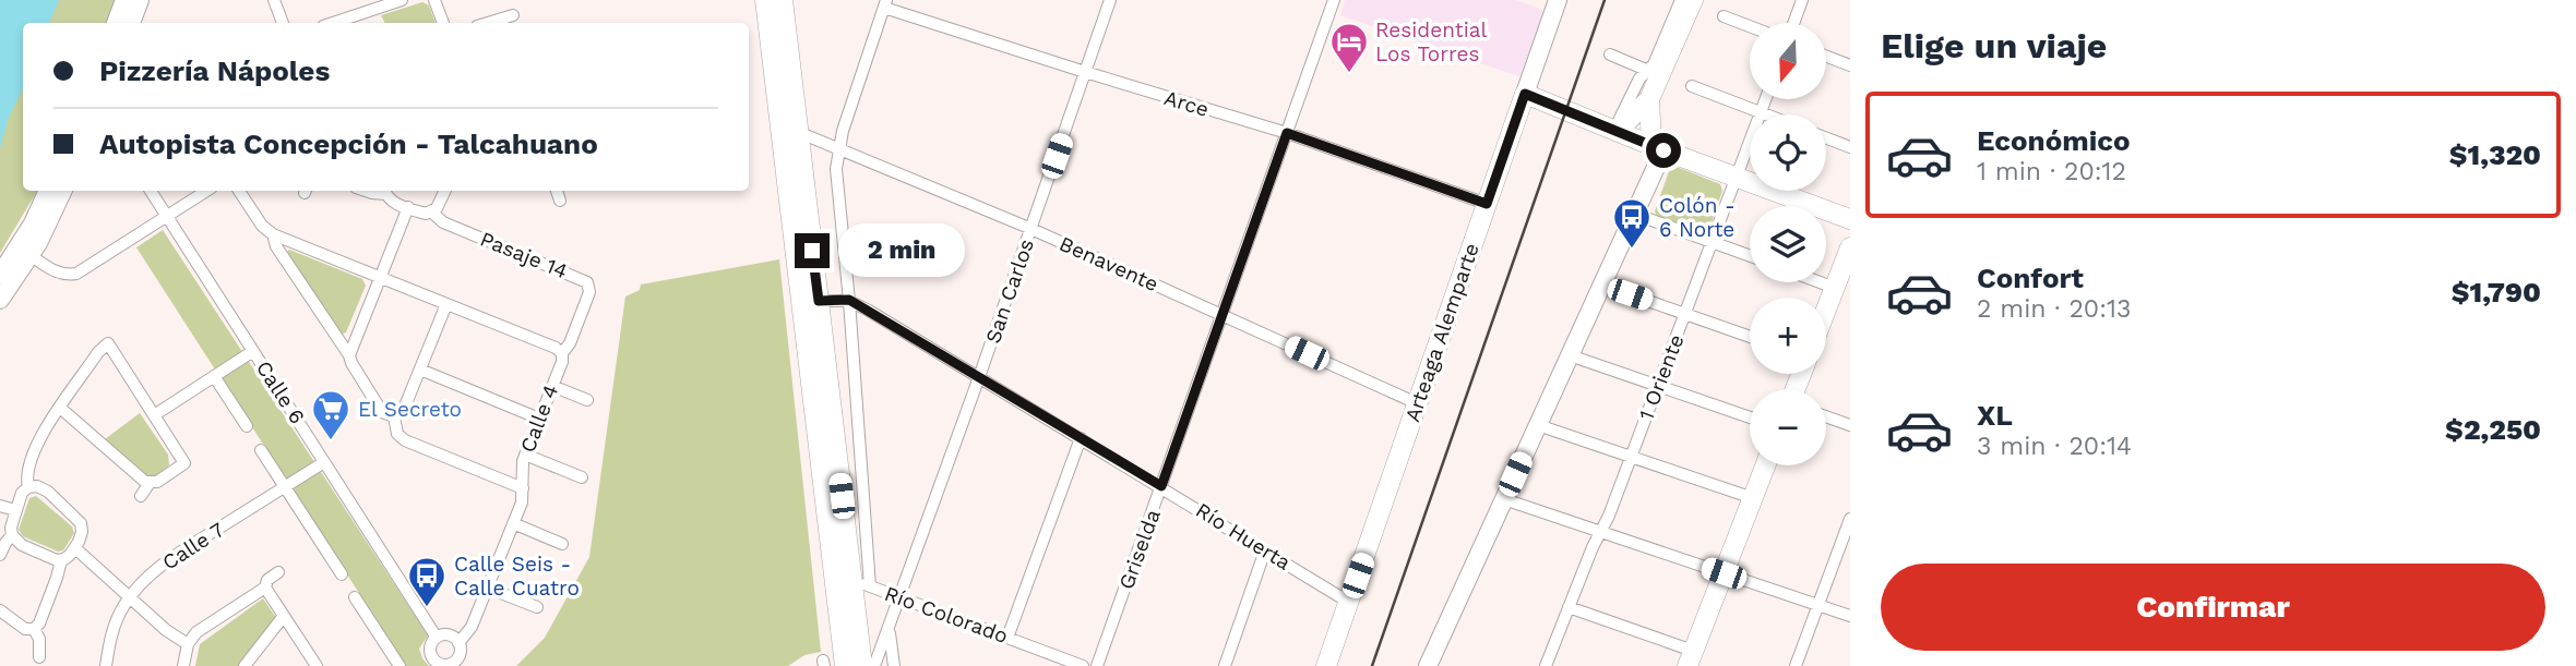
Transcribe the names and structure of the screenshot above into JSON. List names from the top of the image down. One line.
{"streets":{"main road":["Arteaga Alemparte"],"street":["Arce","Pasaje 14","Benavente","San Carlos","1 Oriente","Calle 6","Calle 4","Río Huerta","Calle 7","Griselda","Río Colorado"]},"crossings":[["Arce","San Carlos"],["Arce","Arteaga Alemparte"],["Arce","Griselda"],["Pasaje 14","Calle 4"],["Benavente","San Carlos"],["Benavente","Arteaga Alemparte"],["Benavente","Griselda"],["San Carlos","Río Huerta"],["San Carlos","Río Colorado"],["Arteaga Alemparte","Río Huerta"],["Calle 6","Calle 4"],["Calle 6","Calle 7"],["Río Huerta","Griselda"]],"places":{"hotel":["Residential Los Torres"],"bus stop":["Colón - 6 Norte","Calle Seis - Calle Cuatro"],"supermarket":["El Secreto"]},"north":"bottom","page":{"heading":"Elige un viaje","map_buttons":["+","−"],"banner":["Pizzería Nápoles","Autopista Concepción - Talcahuano"],"list":[{"name":"Económico","note":"1 min · 20:12","value":"$1,320"},{"name":"Confort","note":"2 min · 20:13","value":"$1,790"},{"name":"XL","note":"3 min · 20:14","value":"$2,250"}],"bubble":"2 min","buttons":"Confirmar"}}
